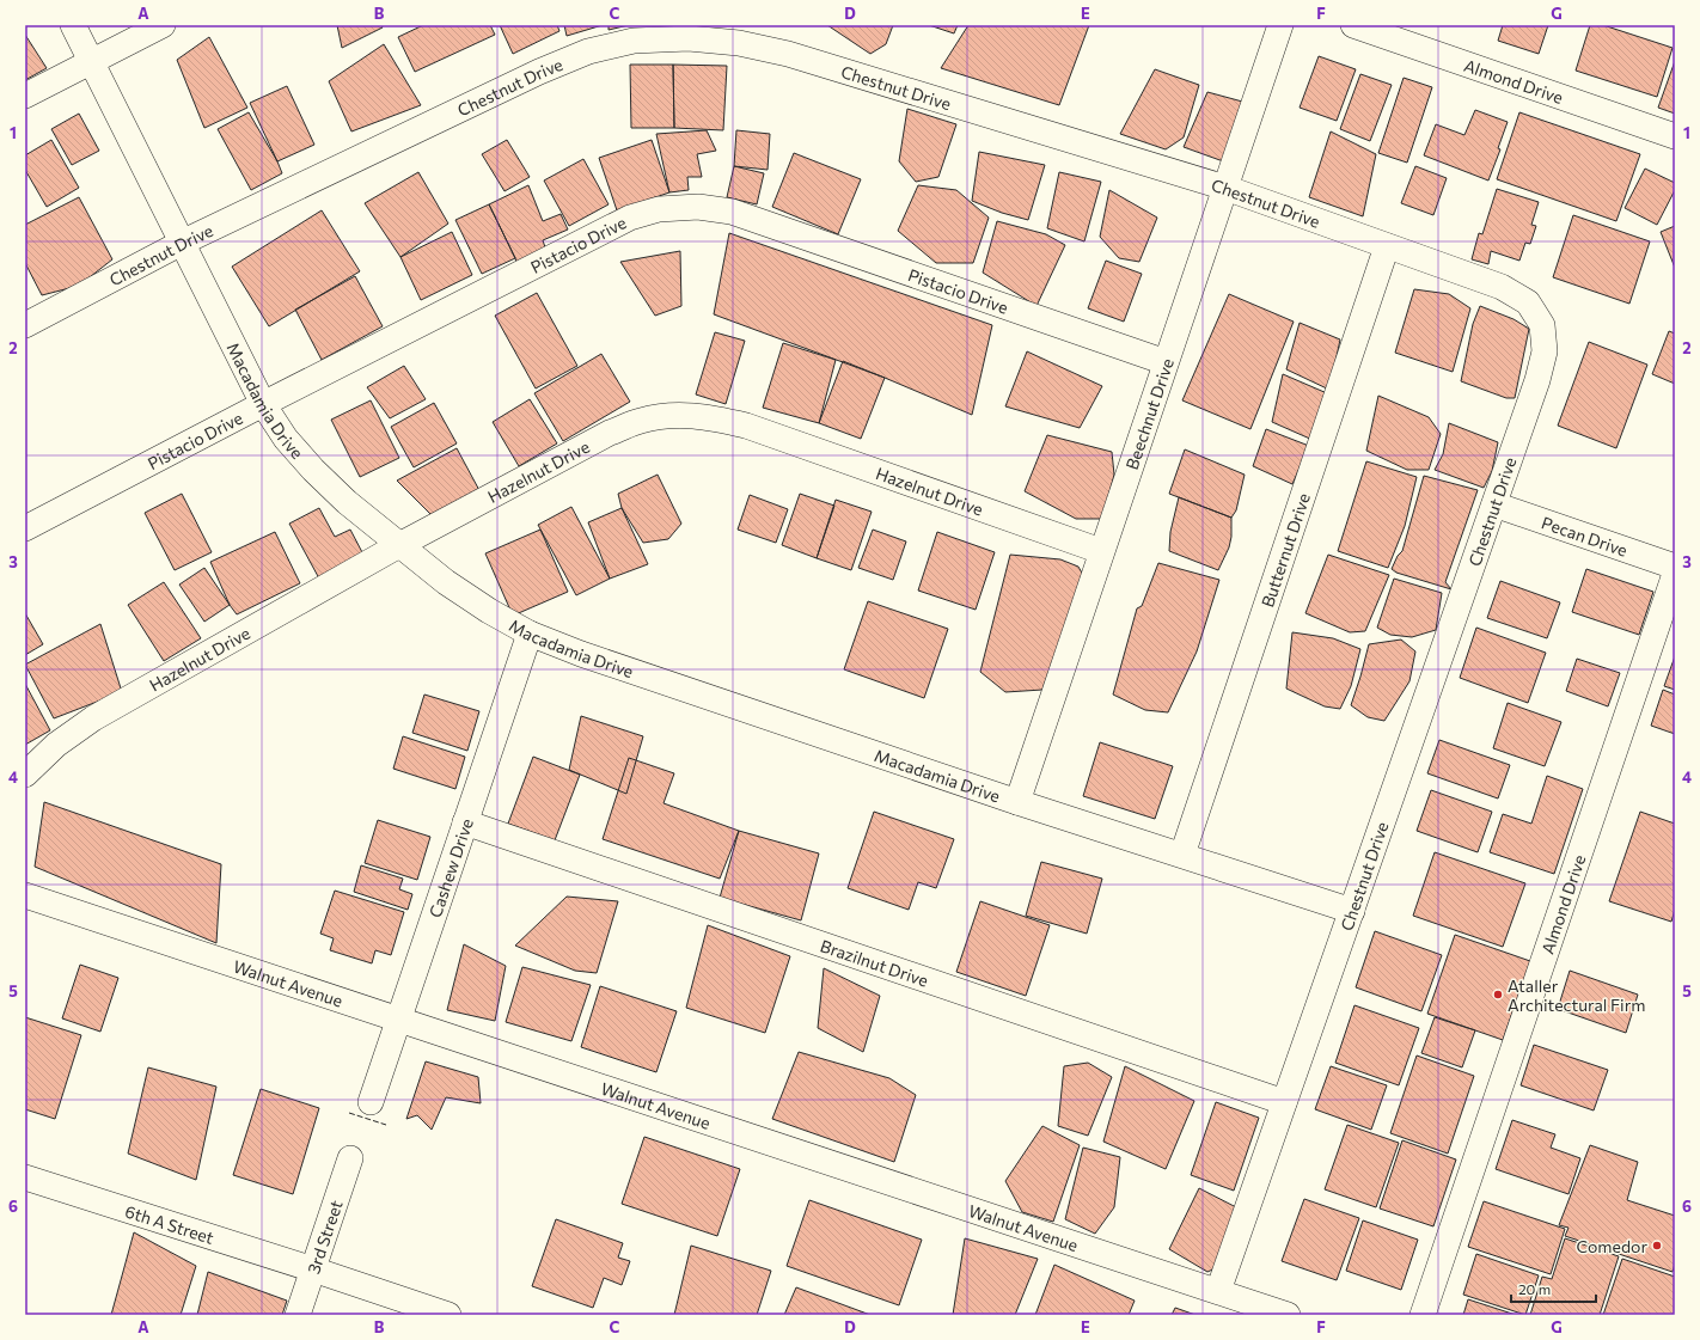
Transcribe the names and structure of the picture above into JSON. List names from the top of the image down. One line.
{"streets":{"street":["Almond Drive","Chestnut Drive","Pistacio Drive","Macadamia Drive","Beechnut Drive","Hazelnut Drive","Pecan Drive","Butternut Drive","Cashew Drive","Brazilnut Drive","Walnut Avenue","6th A Street","3rd Street"]},"crossings":[["Chestnut Drive","Macadamia Drive"],["Chestnut Drive","Beechnut Drive"],["Chestnut Drive","Pecan Drive"],["Chestnut Drive","Butternut Drive"],["Chestnut Drive","Brazilnut Drive"],["Chestnut Drive","Walnut Avenue"],["Pistacio Drive","Macadamia Drive"],["Pistacio Drive","Beechnut Drive"],["Macadamia Drive","Beechnut Drive"],["Macadamia Drive","Hazelnut Drive"],["Macadamia Drive","Butternut Drive"],["Macadamia Drive","Cashew Drive"],["Beechnut Drive","Hazelnut Drive"],["Cashew Drive","Brazilnut Drive"],["Cashew Drive","Walnut Avenue"],["6th A Street","3rd Street"]],"places":["Ataller Architectural Firm","Comedor"],"scale_bar":"20 m","grid":{"columns":["A","B","C","D","E","F","G"],"rows":["1","2","3","4","5","6"]}}
